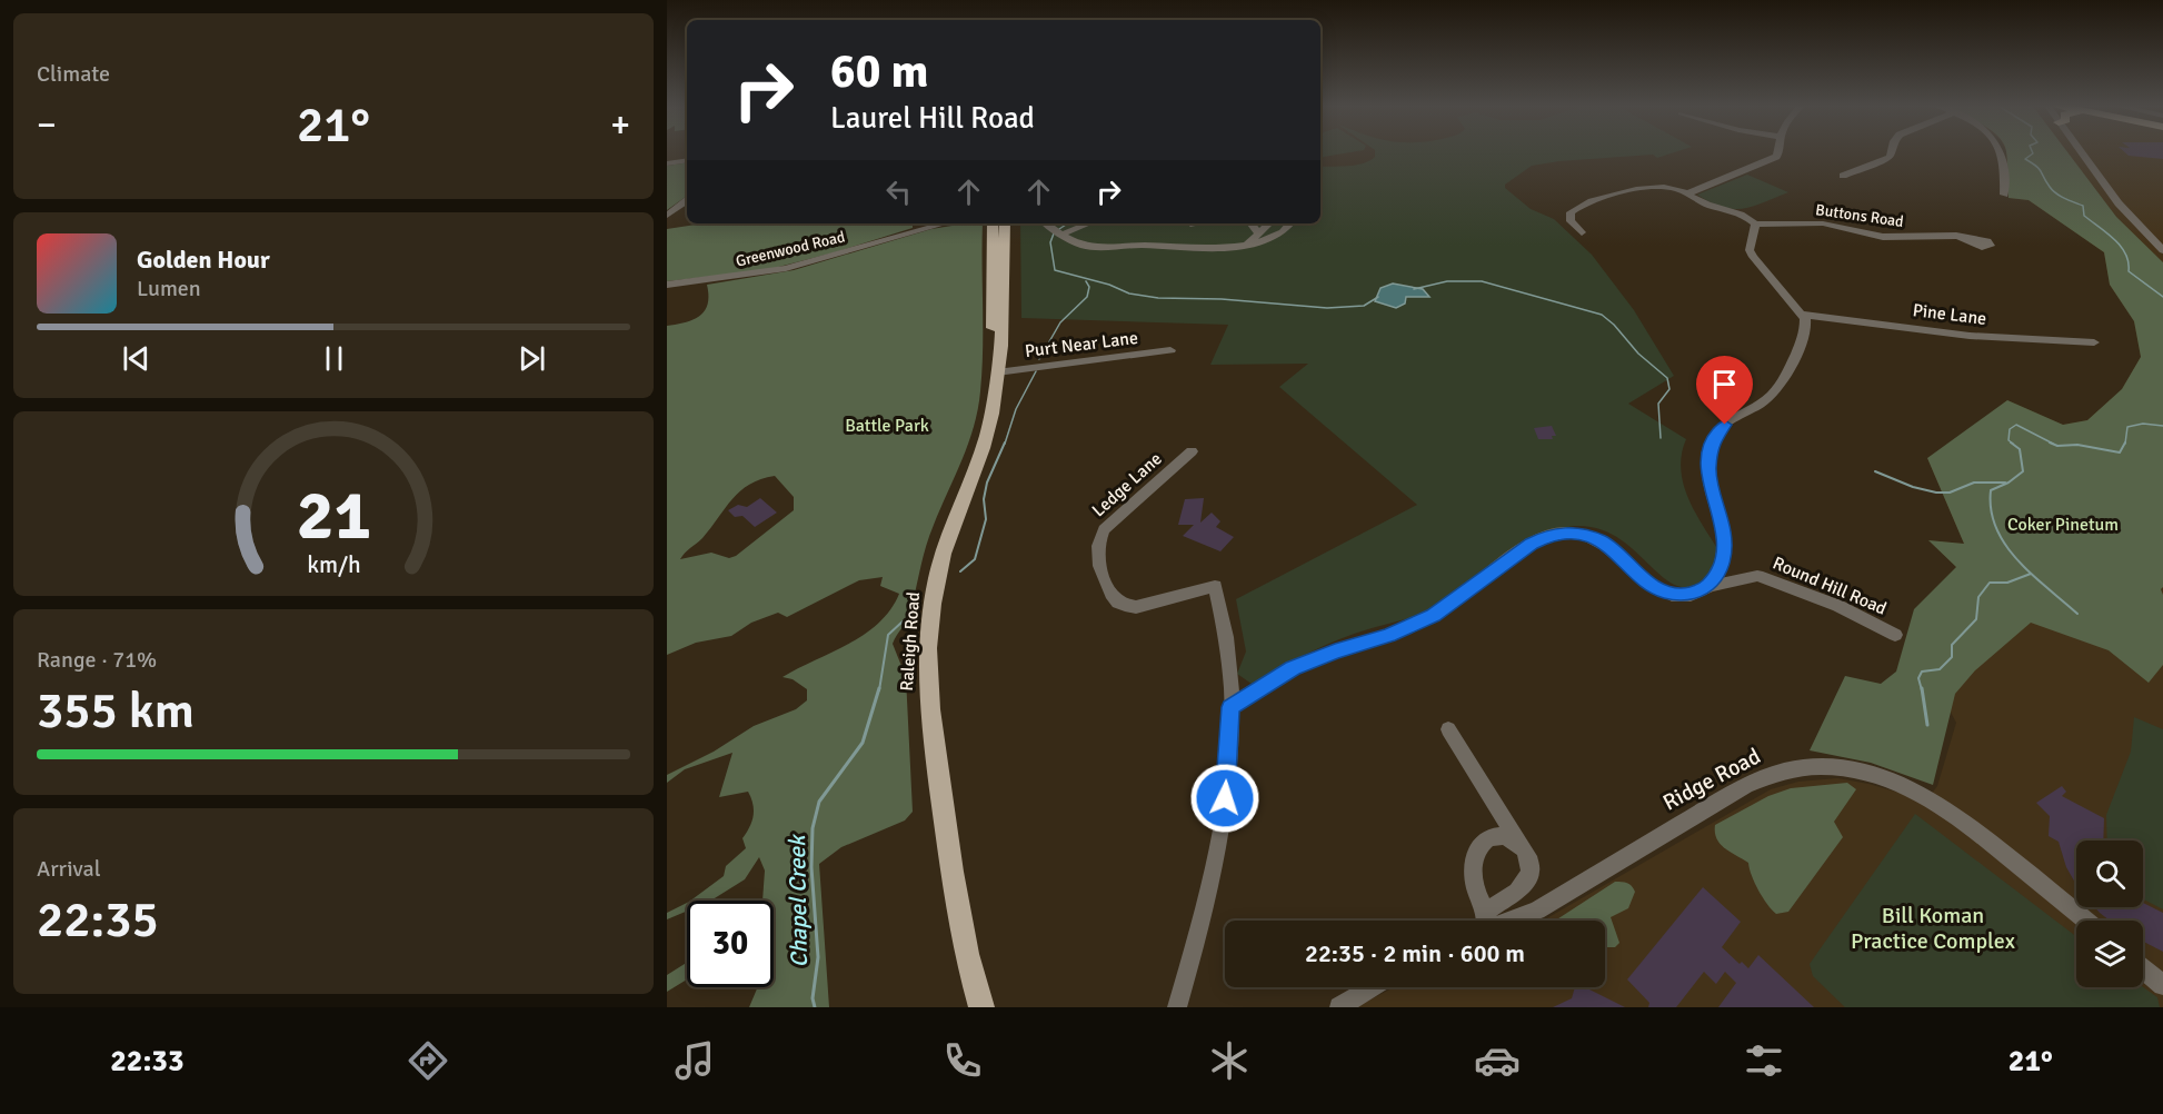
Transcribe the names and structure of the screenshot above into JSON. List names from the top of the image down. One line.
{"streets":{"main road":["Raleigh Road"],"street":["Buttons Road","Greenwood Road","Pine Lane","Purt Near Lane","Ledge Lane","Round Hill Road","Ridge Road"]},"crossings":[["Purt Near Lane","Raleigh Road"],["Ledge Lane","Round Hill Road"]],"water":["Chapel Creek"],"parks":["Battle Park","Coker Pinetum","Bill Koman Practice Complex"],"page":{"tile":["Climate",["Range · 71%","355 km"],["Arrival","22:35"]],"turn":["60 m","Laurel Hill Road"],"heat":["−","21°","+"],"song":["Golden Hour","Lumen"],"limit":"30","trip":"22:35 · 2 min · 600 m","tabs":["22:33","21°"],"gauge":["21","km/h"]}}
